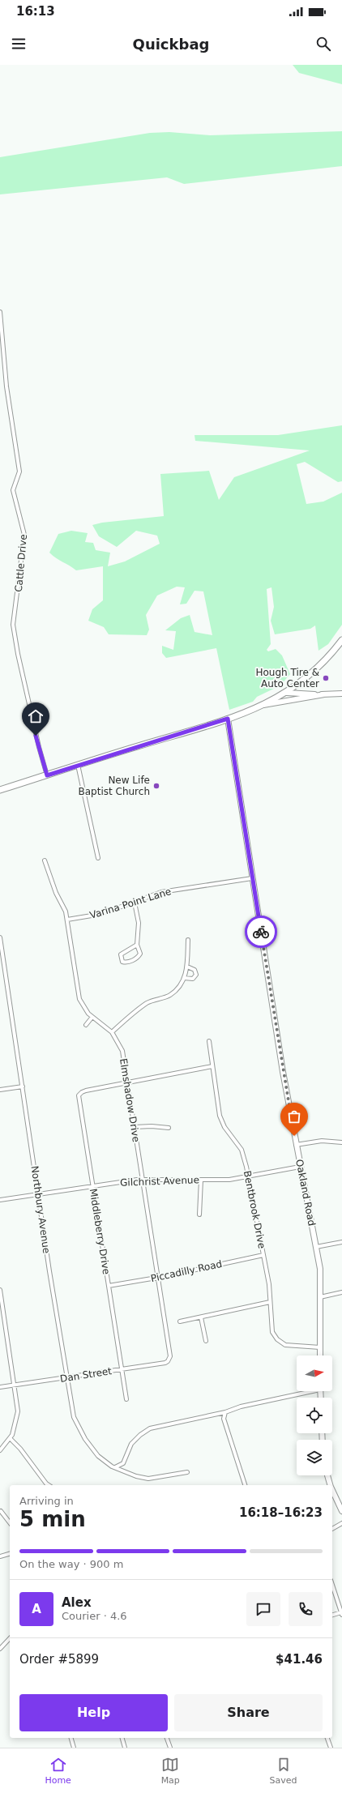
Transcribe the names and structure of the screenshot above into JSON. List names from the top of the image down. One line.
{"streets":{"street":["Cattle Drive","Varina Point Lane","Elmshadow Drive","Gilchrist Avenue","Oakland Road","Northbury Avenue","Bentbrook Drive","Middleberry Drive","Piccadilly Road","Dan Street"]},"crossings":[["Varina Point Lane","Elmshadow Drive"],["Varina Point Lane","Oakland Road"],["Elmshadow Drive","Gilchrist Avenue"],["Elmshadow Drive","Middleberry Drive"],["Elmshadow Drive","Piccadilly Road"],["Elmshadow Drive","Dan Street"],["Gilchrist Avenue","Oakland Road"],["Gilchrist Avenue","Northbury Avenue"],["Gilchrist Avenue","Bentbrook Drive"],["Gilchrist Avenue","Middleberry Drive"],["Oakland Road","Bentbrook Drive"],["Northbury Avenue","Dan Street"],["Bentbrook Drive","Piccadilly Road"],["Middleberry Drive","Piccadilly Road"],["Middleberry Drive","Dan Street"]],"places":["Hough Tire & Auto Center","New Life Baptist Church"],"north":"right","page":{"status":"16:13","header":"Quickbag","heading":["5 min","Arriving in","16:18–16:23"],"panel":["Alex","Courier · 4.6","Order #5899","$41.46"],"bar":"On the way · 900 m","round":"A","buttons":["Help","Share"],"tabs":["Home","Map","Saved"]}}
